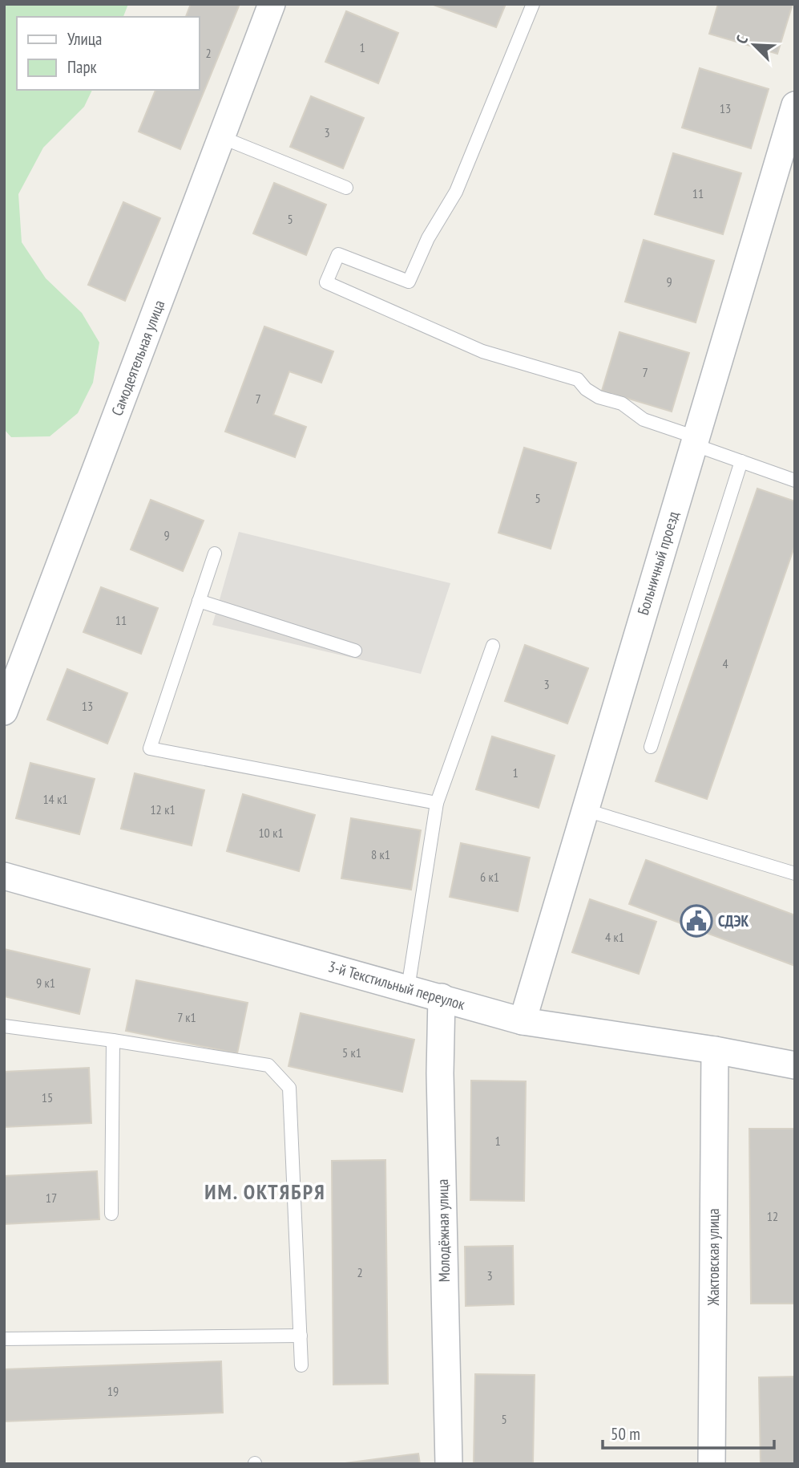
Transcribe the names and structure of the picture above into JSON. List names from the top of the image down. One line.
{"streets":{"street":["Самодеятельная улица","Больничный проезд","3-й Текстильный переулок","Молодёжная улица","Жактовская улица"]},"crossings":[["Больничный проезд","3-й Текстильный переулок"],["3-й Текстильный переулок","Молодёжная улица"],["3-й Текстильный переулок","Жактовская улица"]],"districts":["ИМ. ОКТЯБРЯ"],"places":{"public building":["СДЭК"]},"house_numbers":["1","2","13","3","11","5","9","7","7","5","9","11","4","3","13","1","14 к1","12 к1","10 к1","8 к1","6 к1","4 к1","9 к1","7 к1","5 к1","15","1","17","12","2","3","19","5"],"legend":["Улица","Парк"],"scale_bar":"50 m","north":"top left"}
